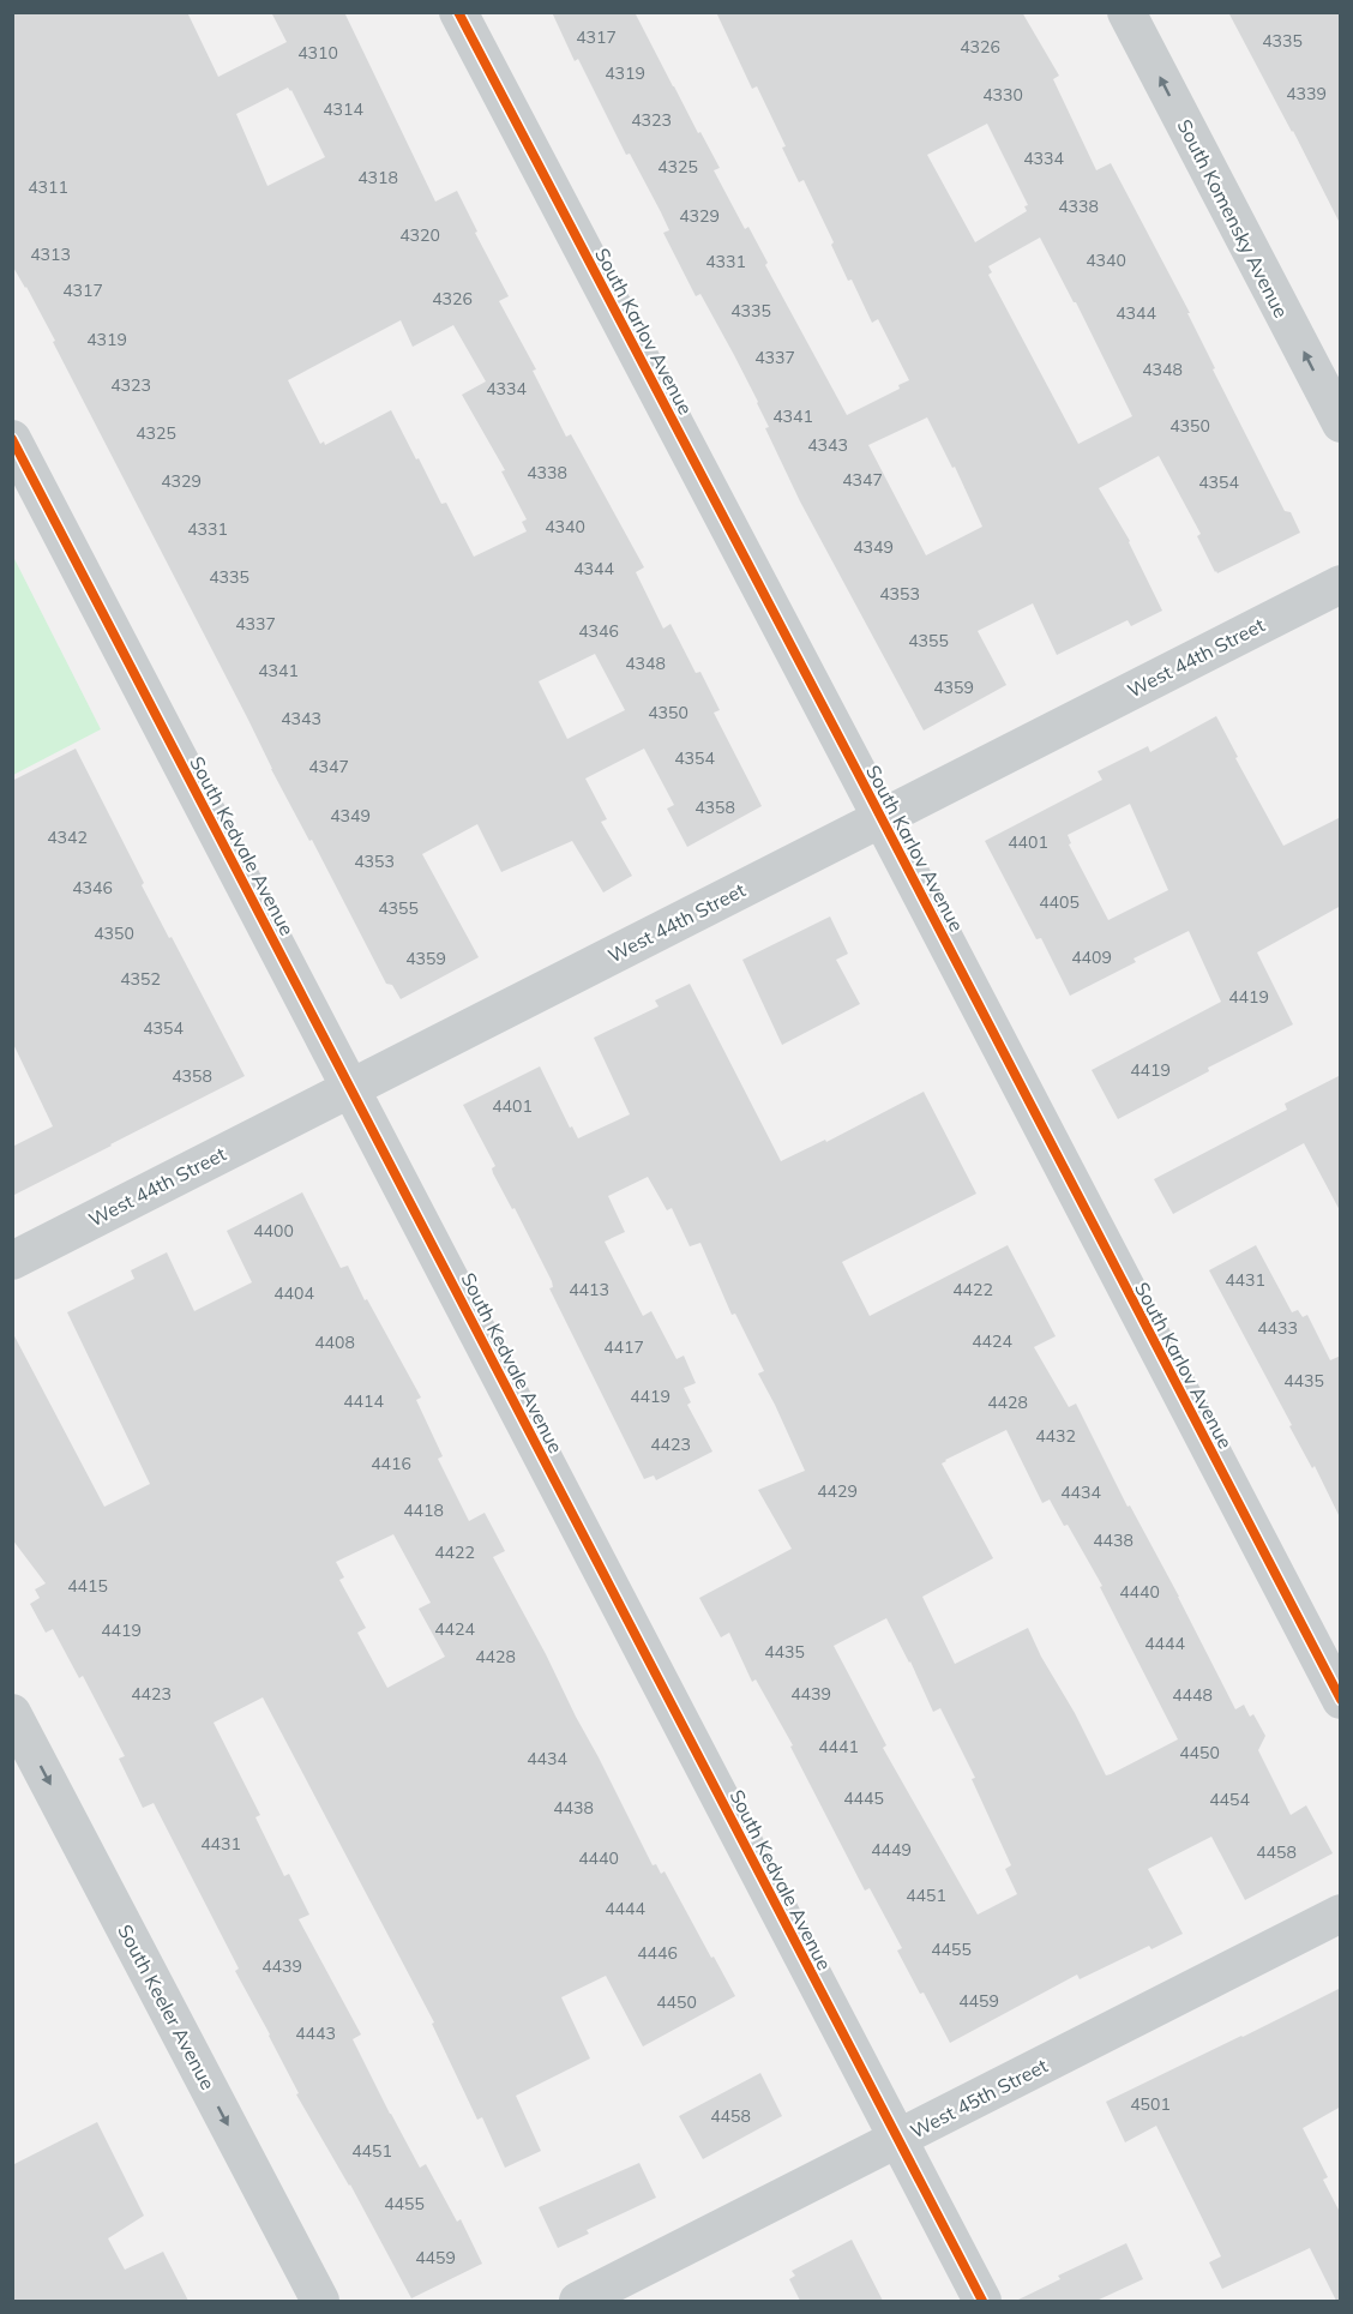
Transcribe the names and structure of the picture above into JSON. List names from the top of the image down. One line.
{"streets":{"street":["South Komensky Avenue","South Karlov Avenue","West 44th Street","South Kedvale Avenue","South Keeler Avenue","West 45th Street"]},"crossings":[["South Karlov Avenue","West 44th Street"],["West 44th Street","South Kedvale Avenue"],["South Kedvale Avenue","West 45th Street"]],"one_way":["South Komensky Avenue","South Keeler Avenue"],"house_numbers":["4317","4335","4326","4310","4319","4339","4330","4314","4323","4334","4325","4318","4311","4338","4329","4320","4313","4340","4331","4317","4326","4335","4344","4319","4337","4348","4323","4334","4341","4350","4325","4343","4338","4347","4329","4354","4340","4331","4349","4344","4335","4353","4337","4346","4355","4348","4341","4359","4350","4343","4354","4347","4358","4349","4342","4401","4353","4346","4405","4355","4350","4409","4359","4352","4419","4354","4419","4358","4401","4400","4431","4413","4422","4404","4433","4424","4408","4417","4435","4419","4414","4428","4432","4423","4416","4429","4434","4418","4438","4422","4415","4440","4424","4419","4444","4435","4428","4423","4439","4448","4441","4450","4434","4445","4454","4438","4431","4449","4458","4440","4451","4444","4455","4446","4439","4459","4450","4443","4501","4458","4451","4455","4459"]}
